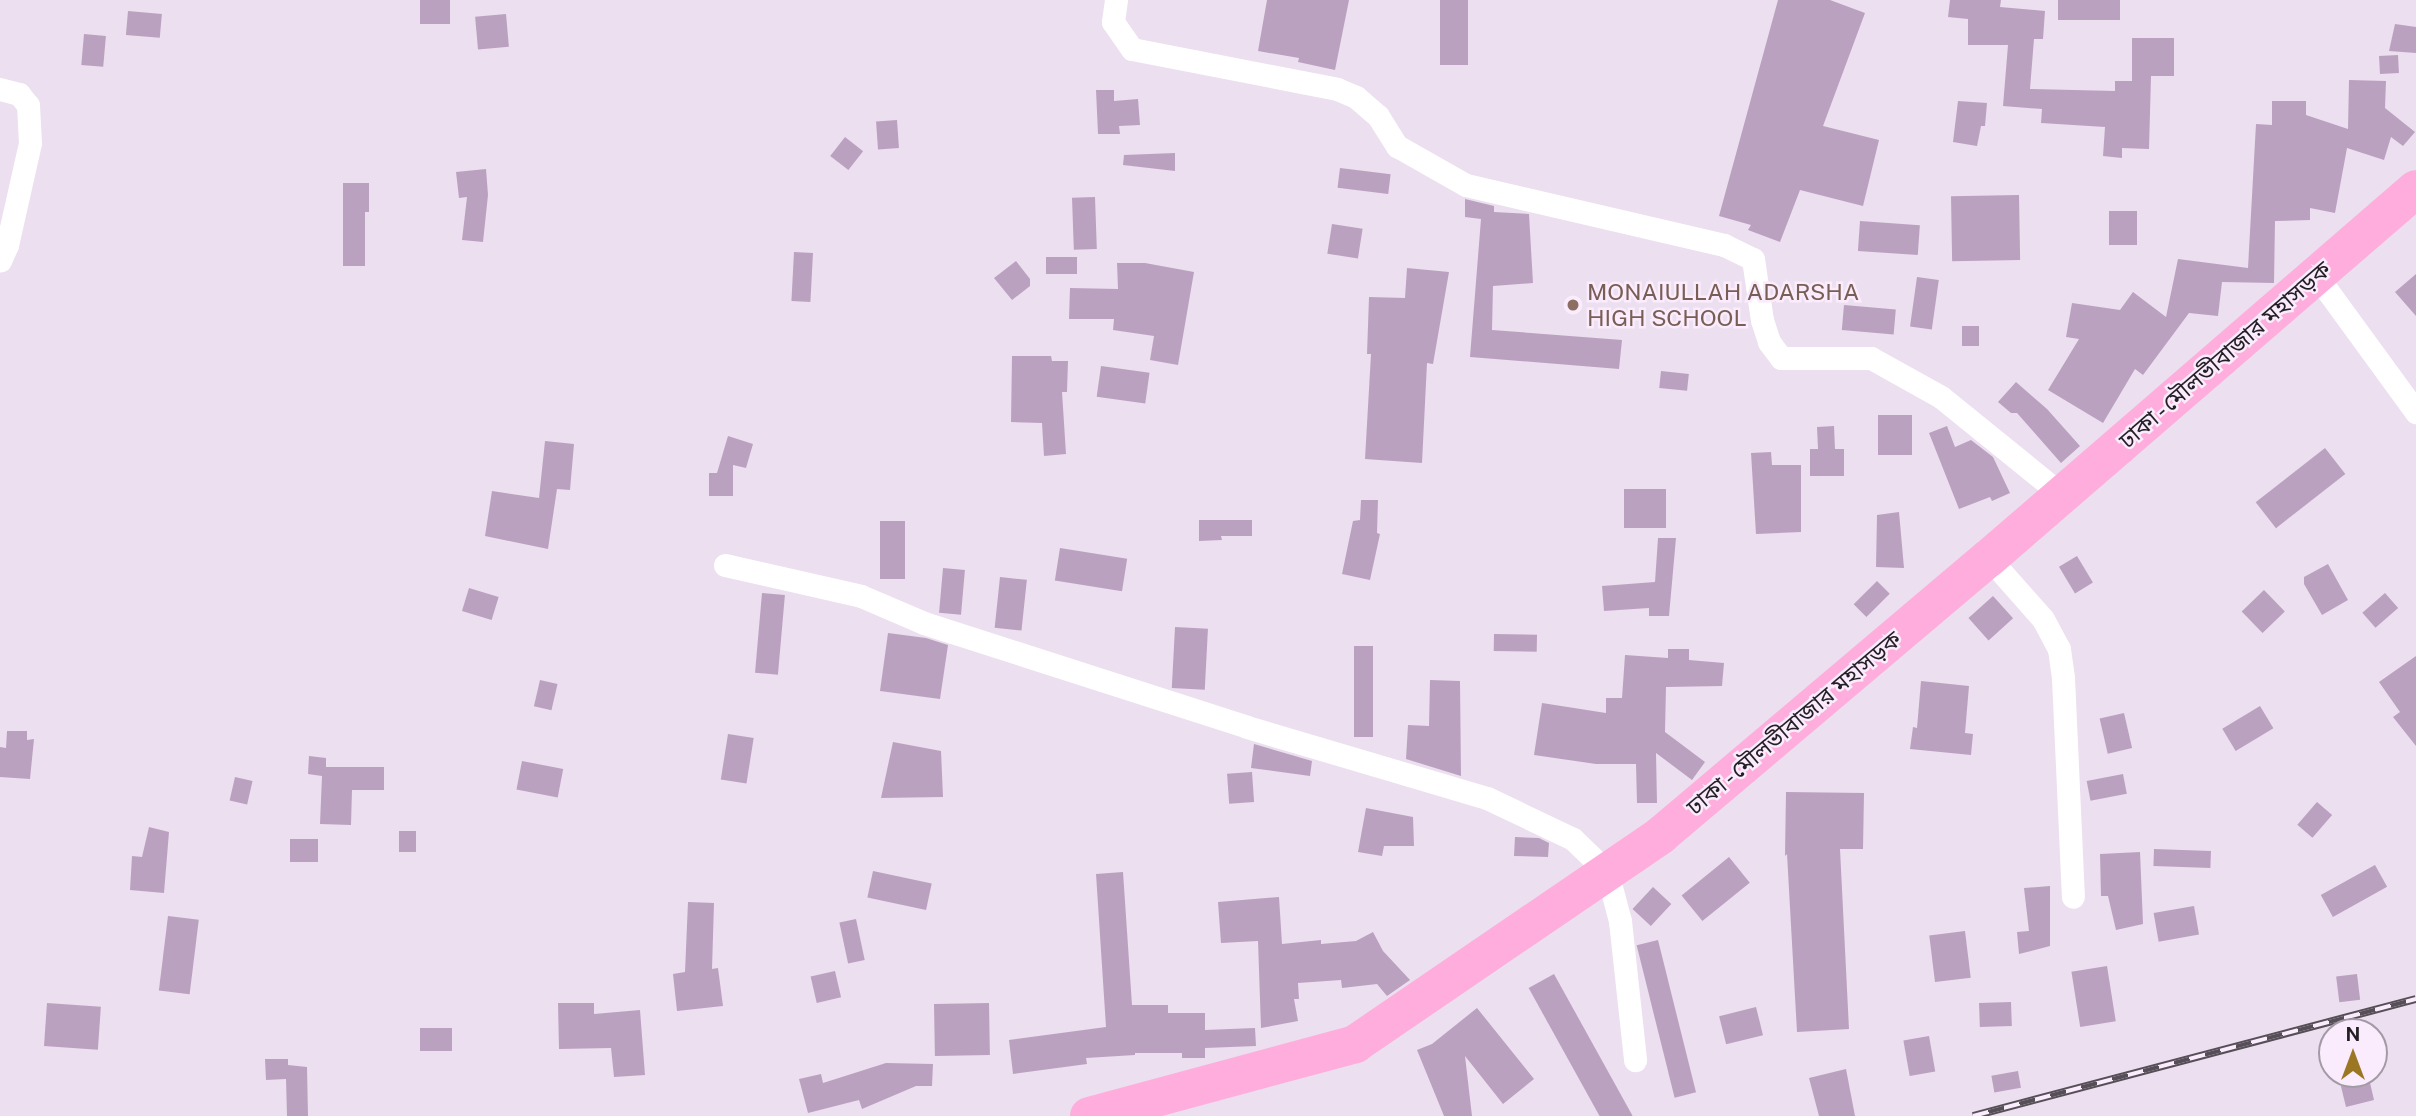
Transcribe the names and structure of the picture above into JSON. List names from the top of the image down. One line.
{"streets":{"highway":["ঢাকা - মৌলভীবাজার মহাসড়ক"]},"places":["MONAIULLAH ADARSHA HIGH SCHOOL"],"north":"top"}
